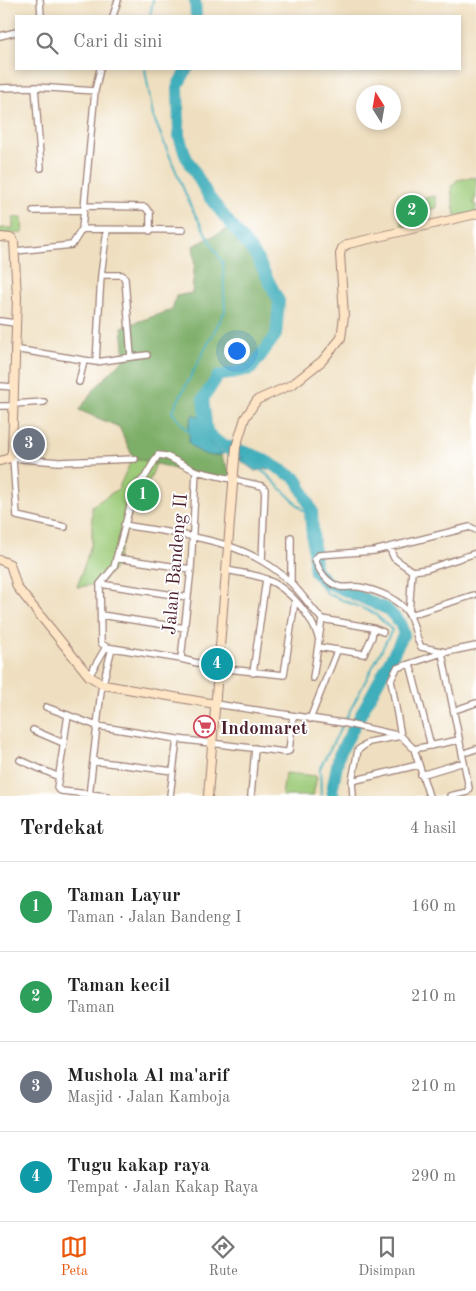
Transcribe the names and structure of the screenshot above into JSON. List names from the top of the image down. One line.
{"streets":{"street":["Jalan Bandeng II"]},"places":{"supermarket":["Indomaret"]},"north":"top","page":{"search":"Cari di sini","pins":["2","3","1","4"],"heading":["Terdekat","4 hasil"],"list":[{"mark":"1","name":"Taman Layur","note":"Taman · Jalan Bandeng I","value":"160 m"},{"mark":"2","name":"Taman kecil","note":"Taman","value":"210 m"},{"mark":"3","name":"Mushola Al ma'arif","note":"Masjid · Jalan Kamboja","value":"210 m"},{"mark":"4","name":"Tugu kakap raya","note":"Tempat · Jalan Kakap Raya","value":"290 m"}],"nav":["Peta","Rute","Disimpan"]}}
